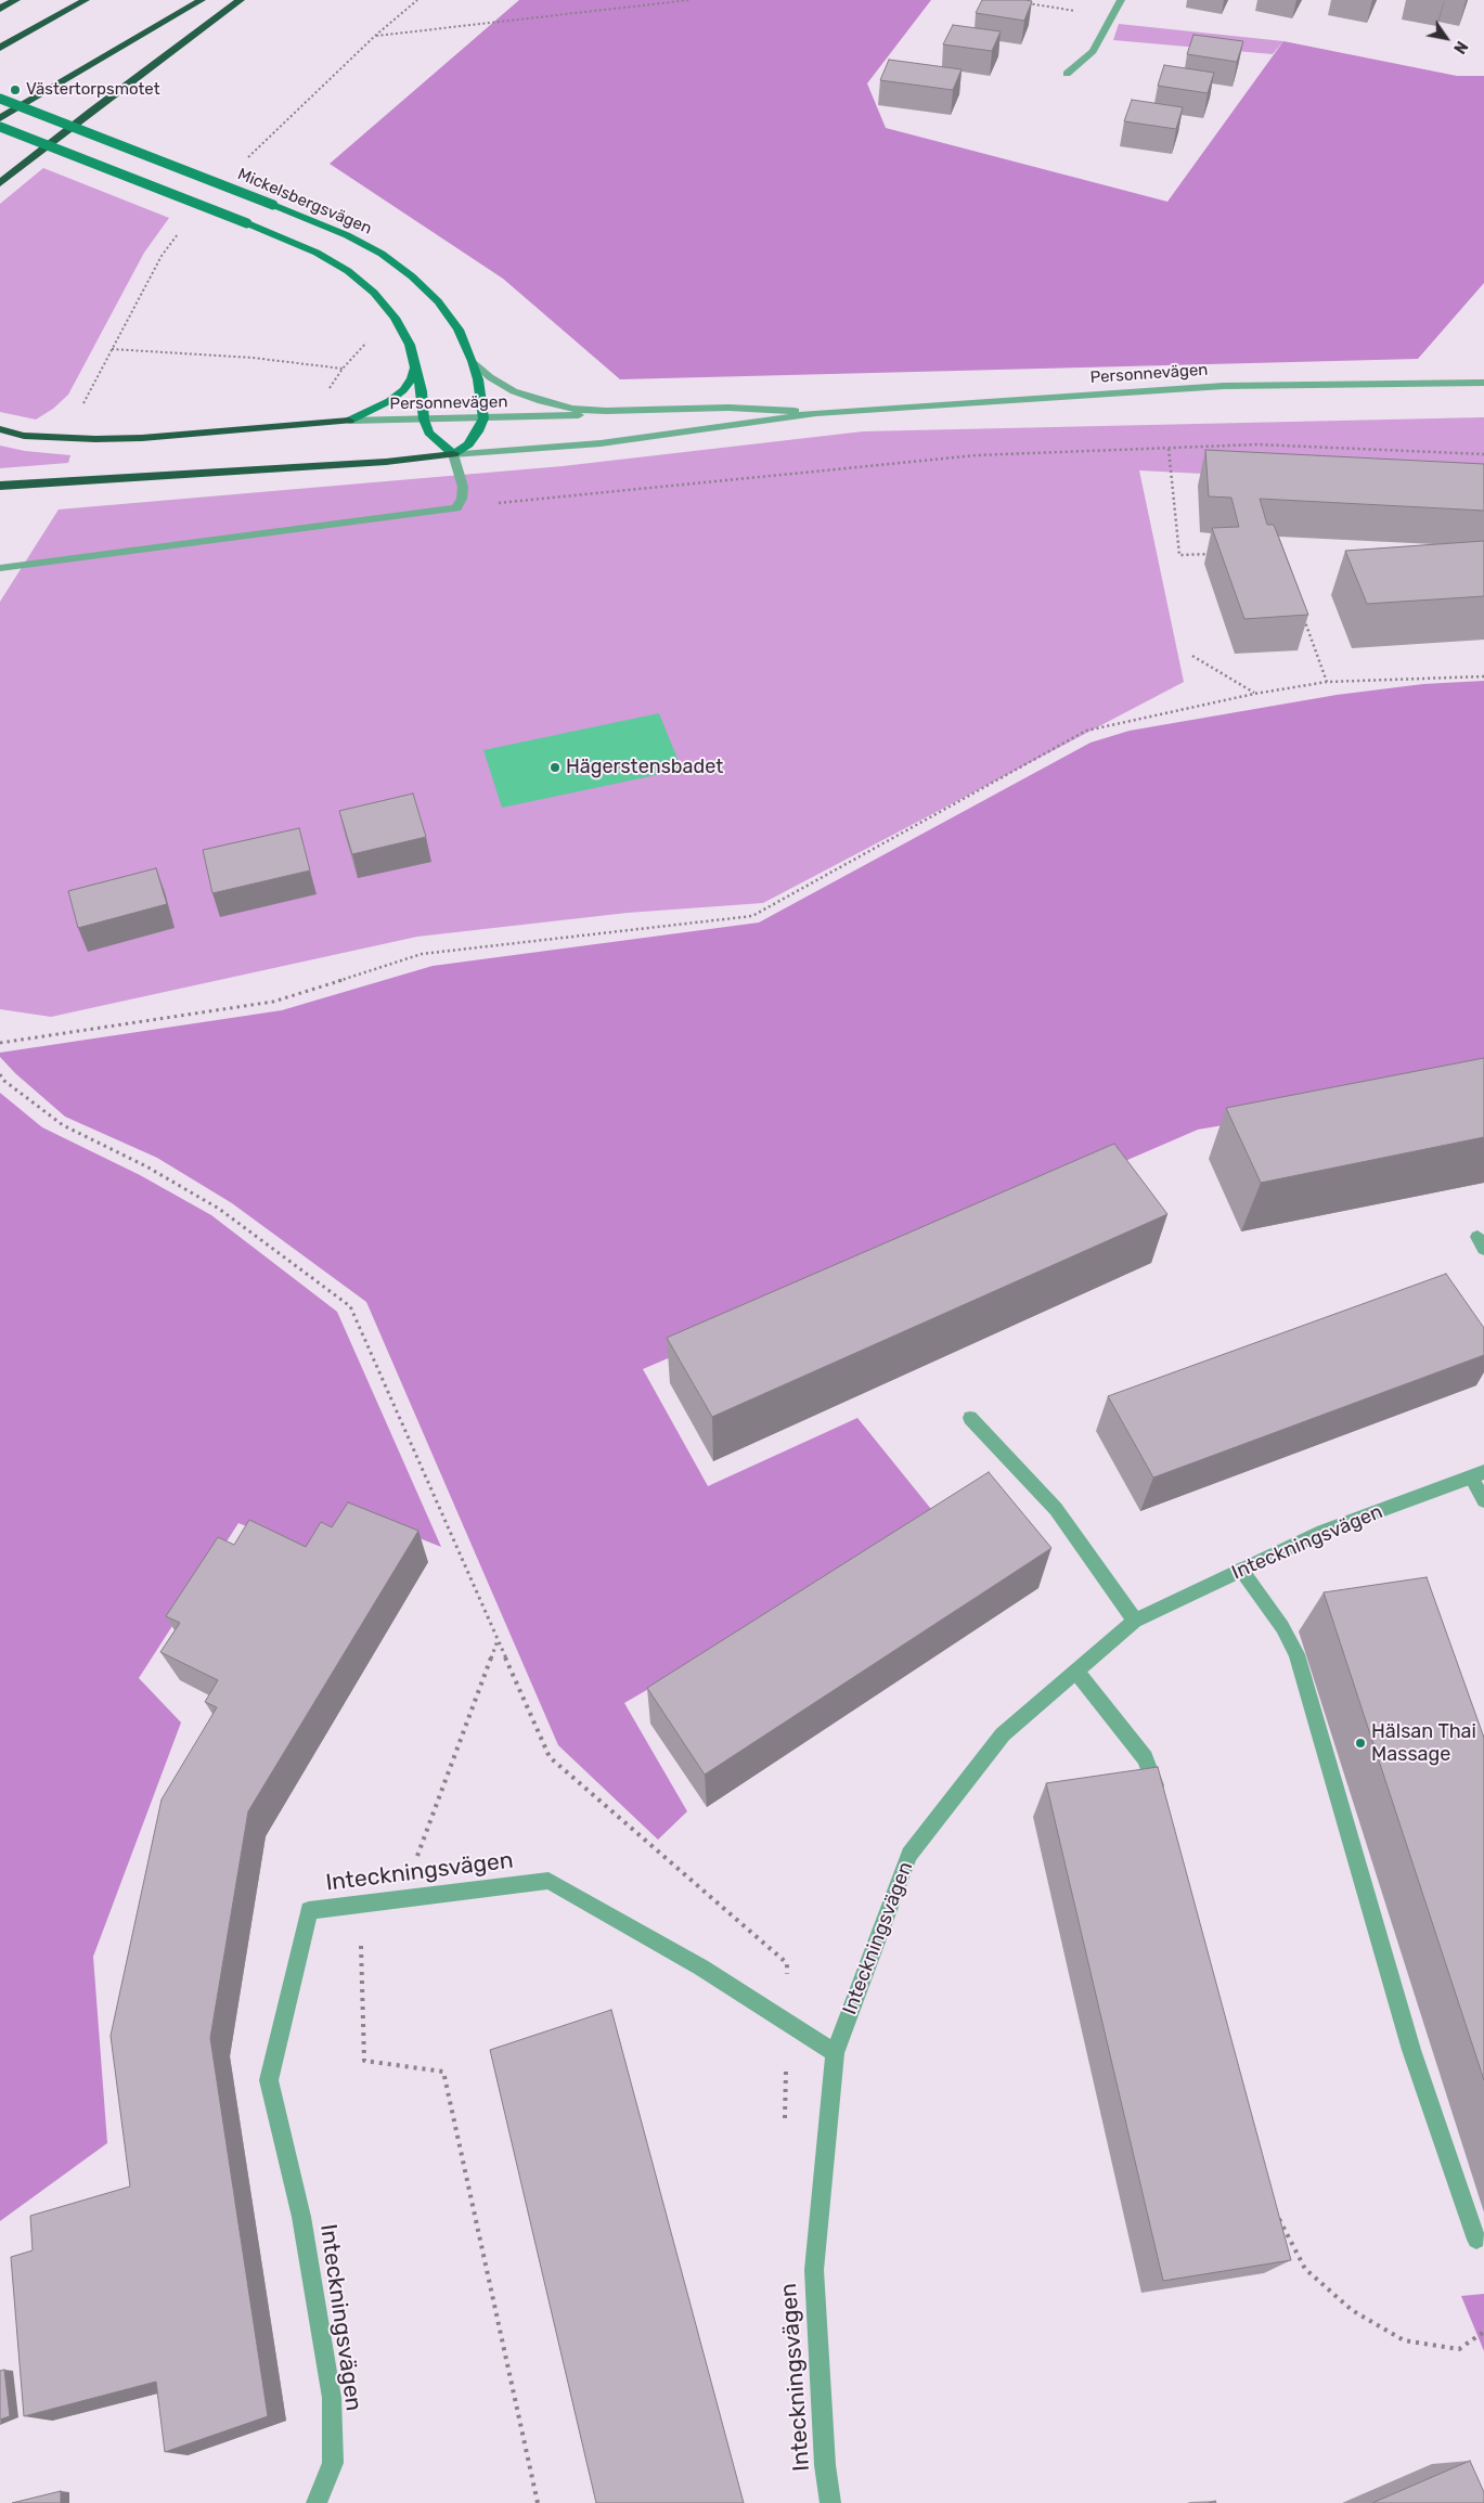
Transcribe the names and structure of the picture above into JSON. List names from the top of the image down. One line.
{"streets":{"main road":["Mickelsbergsvägen","Personnevägen"],"street":["Inteckningsvägen"]},"crossings":[["Mickelsbergsvägen","Personnevägen"]],"places":["Västertorpsmotet","Hägerstensbadet","Hälsan Thai Massage"],"north":"bottom right"}
